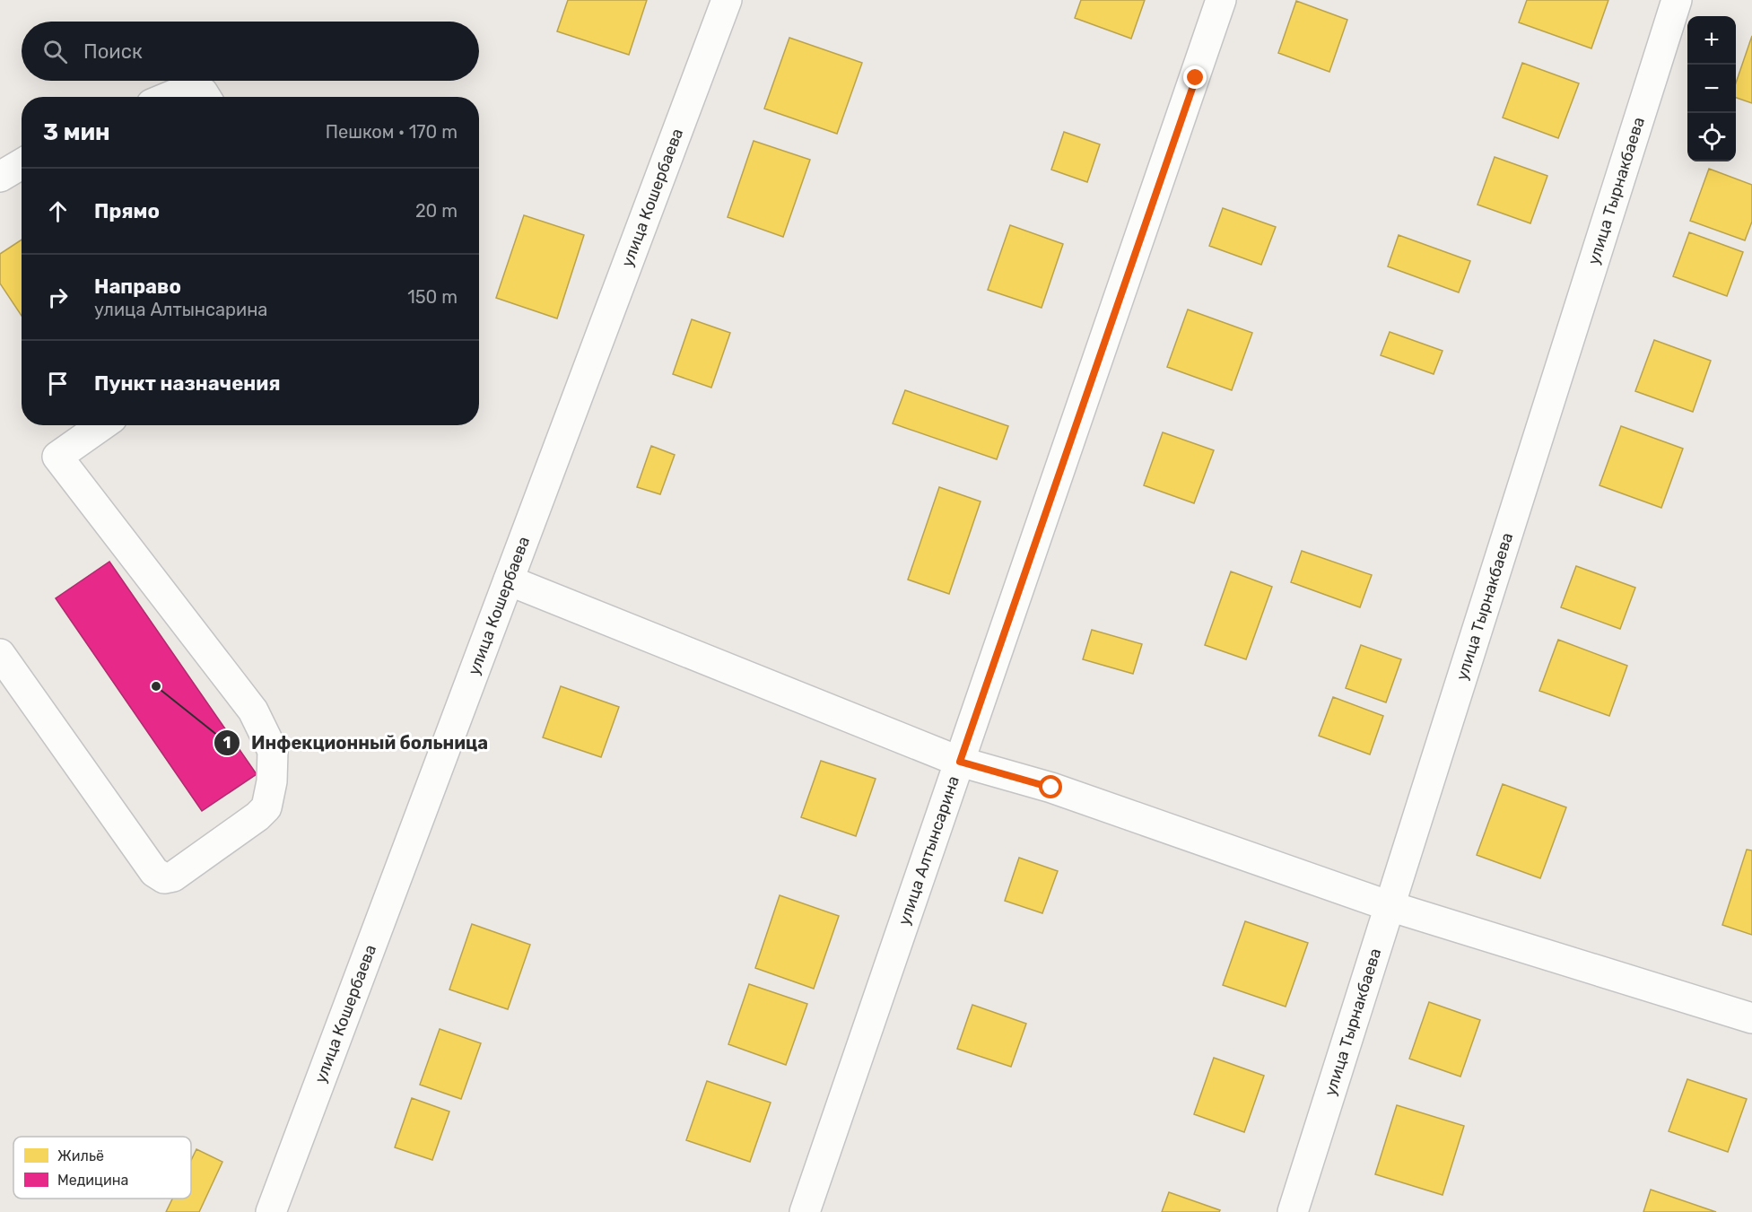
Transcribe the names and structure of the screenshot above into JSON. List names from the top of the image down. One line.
{"streets":{"street":["улица Тырнакбаева","улица Кошербаева","улица Алтынсарина"]},"places":["Инфекционный больница"],"legend":["Жильё","Медицина"],"page":{"map_buttons":["+","−"],"search":"Поиск","heading":["3 мин","Пешком · 170 m"],"list":[["Прямо","20 m"],["Направо","улица Алтынсарина","150 m"],"Пункт назначения"]}}
